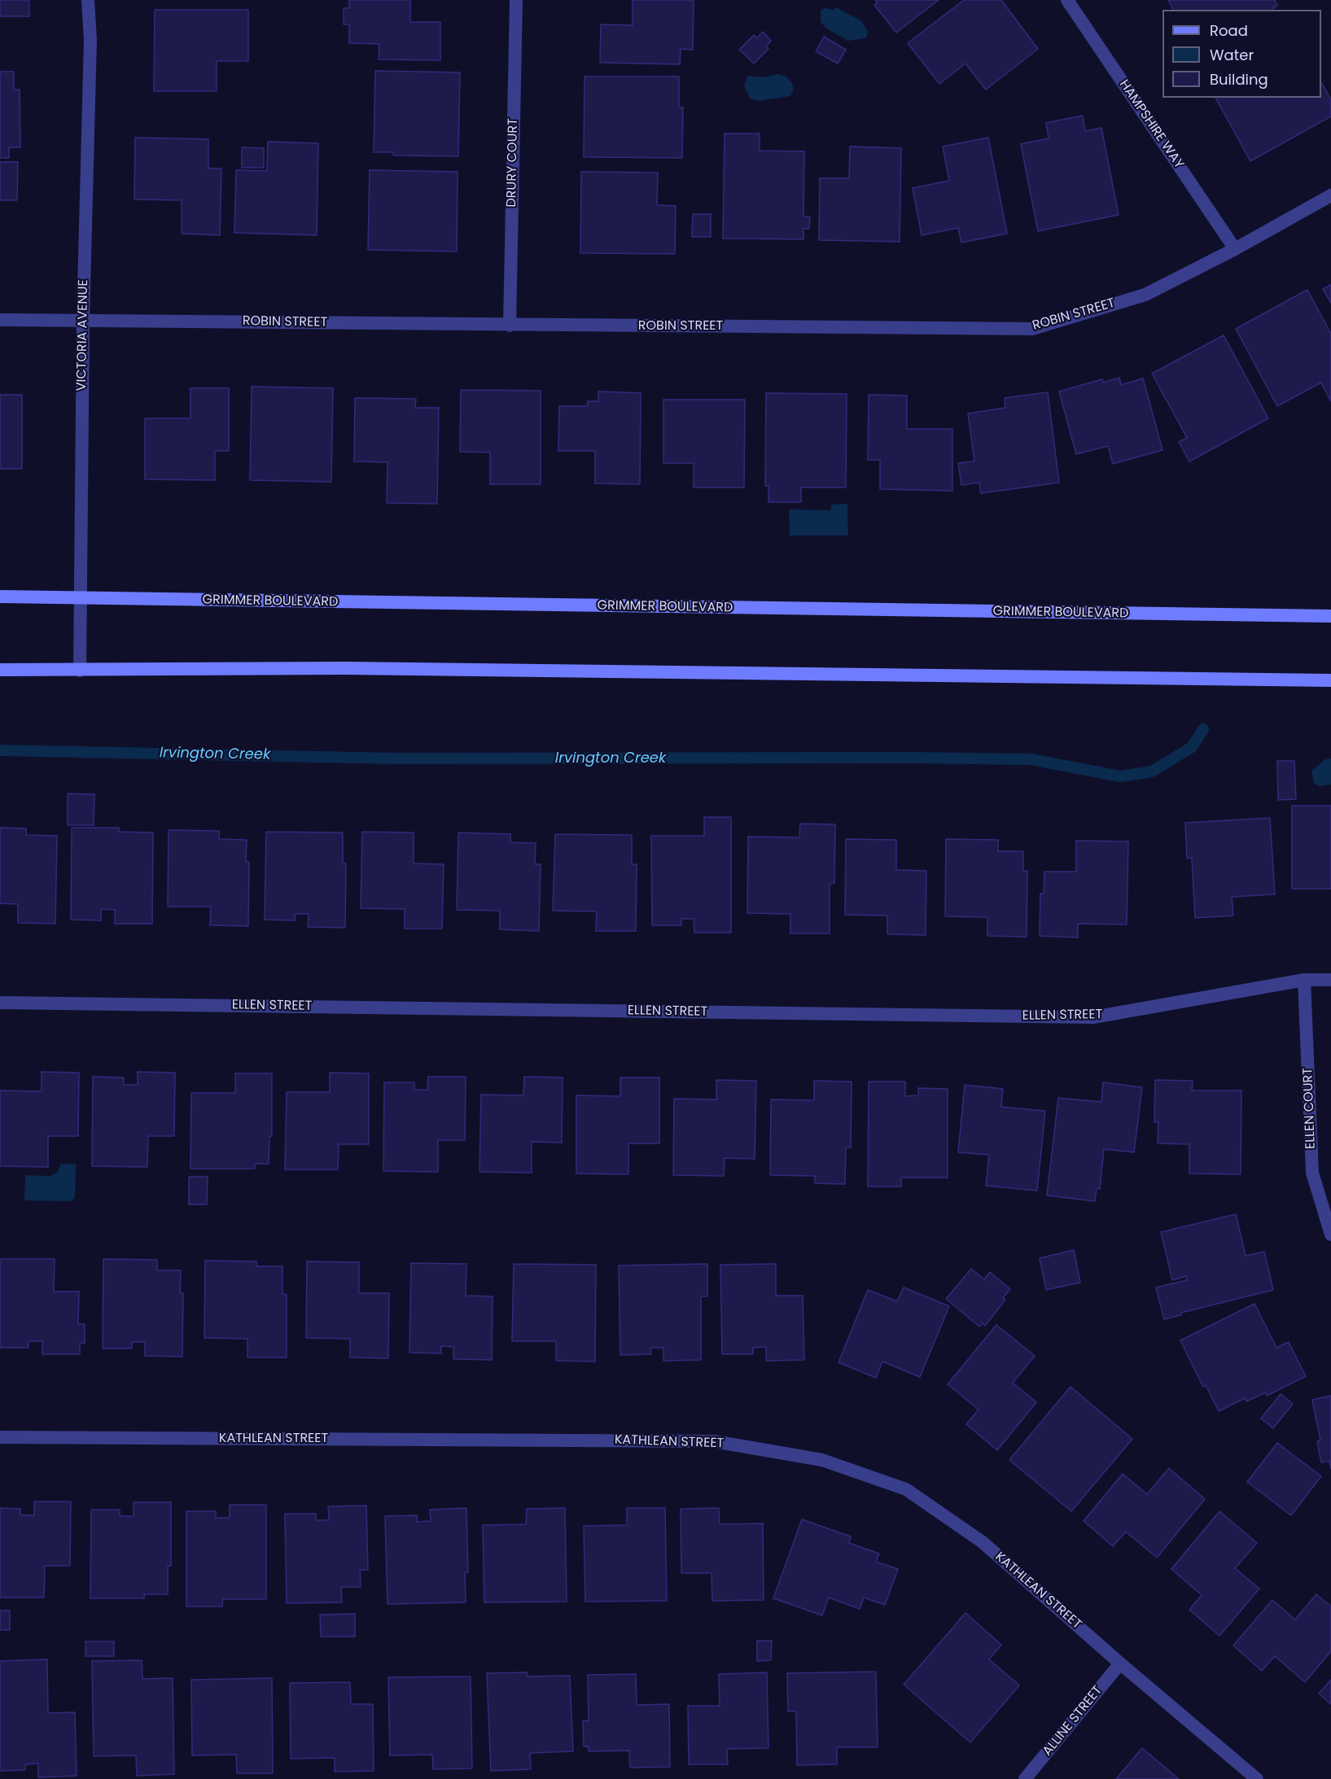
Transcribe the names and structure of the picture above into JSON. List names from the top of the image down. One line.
{"streets":{"main road":["GRIMMER BOULEVARD"],"street":["HAMPSHIRE WAY","DRURY COURT","ROBIN STREET","VICTORIA AVENUE","ELLEN STREET","ELLEN COURT","KATHLEAN STREET","ALLINE STREET"]},"crossings":[["HAMPSHIRE WAY","ROBIN STREET"],["DRURY COURT","ROBIN STREET"],["ROBIN STREET","VICTORIA AVENUE"],["VICTORIA AVENUE","GRIMMER BOULEVARD"],["ELLEN STREET","ELLEN COURT"],["KATHLEAN STREET","ALLINE STREET"]],"water":["Irvington Creek"],"legend":["Road","Water","Building"]}
